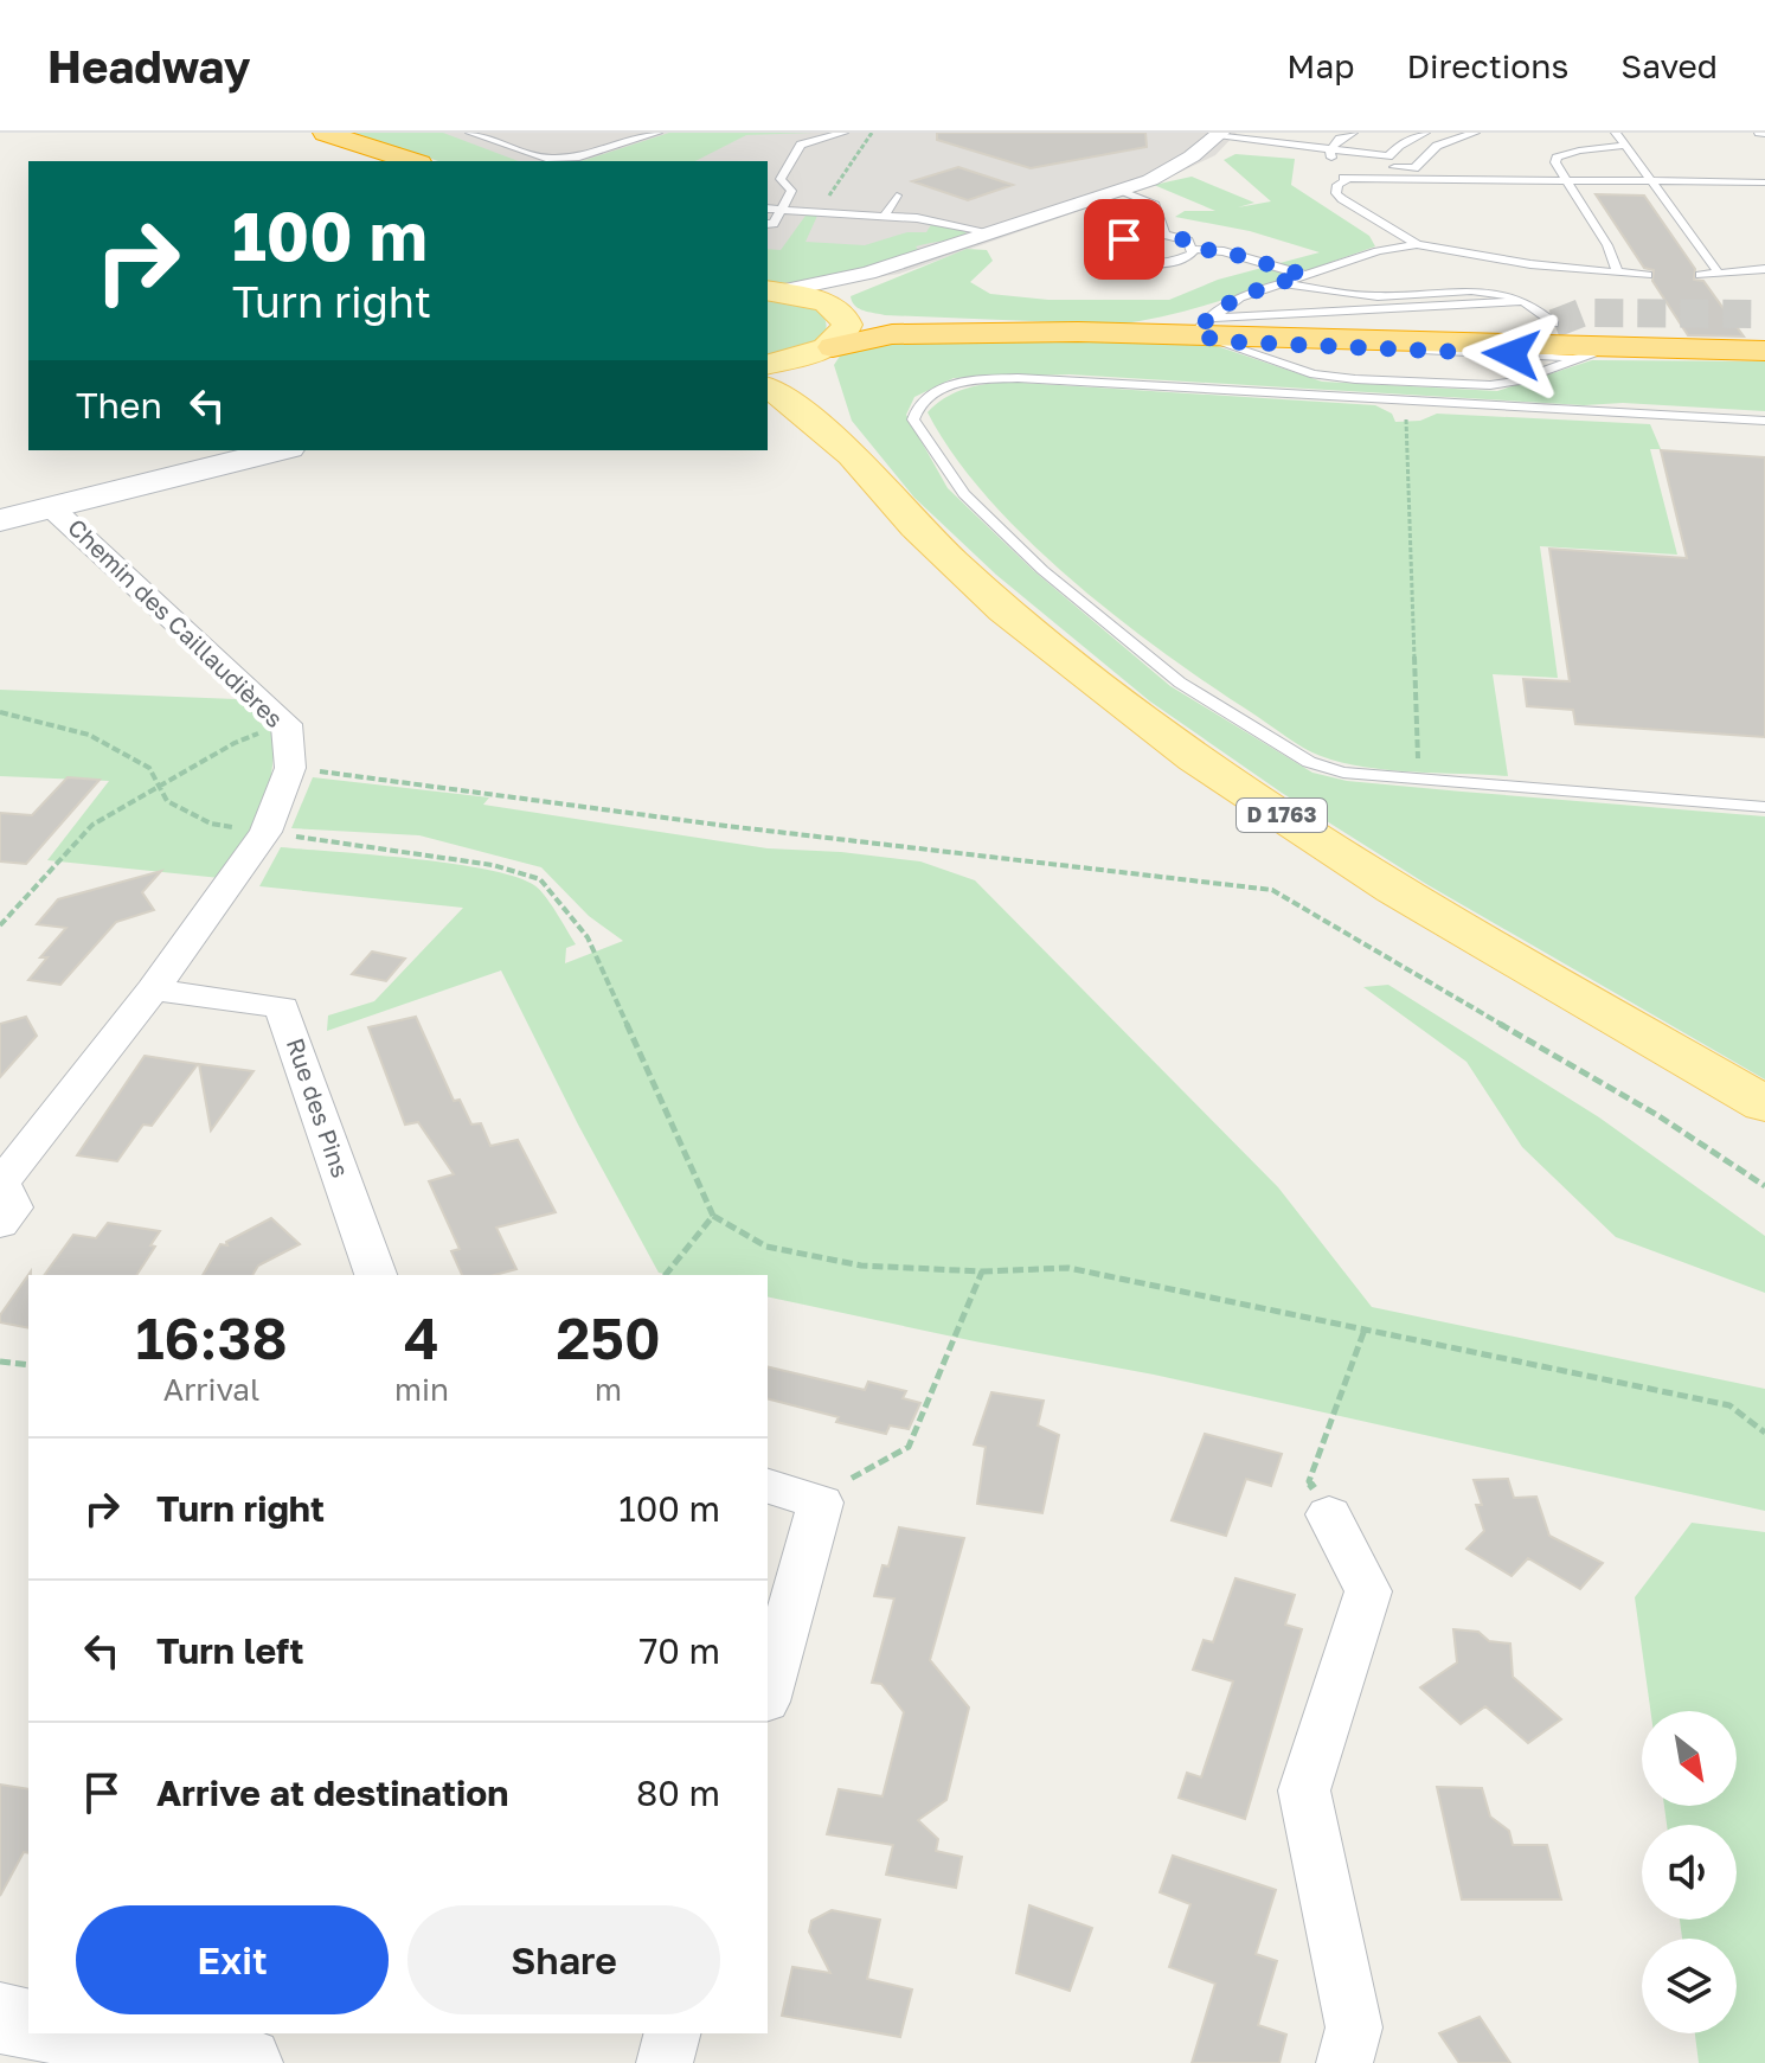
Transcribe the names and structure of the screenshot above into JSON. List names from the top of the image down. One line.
{"streets":{"main road":["D 1763"],"street":["Chemin des Caillaudières","Rue des Pins"]},"crossings":[["Chemin des Caillaudières","Rue des Pins"]],"north":"bottom right","page":{"header":"Headway","nav":["Map","Directions","Saved"],"turn":["100 m","Turn right"],"then":"Then","eta":["16:38","Arrival","4","min","250","m"],"list":[{"name":"Turn right","value":"100 m"},{"name":"Turn left","value":"70 m"},{"name":"Arrive at destination","value":"80 m"}],"buttons":["Exit","Share"]}}
